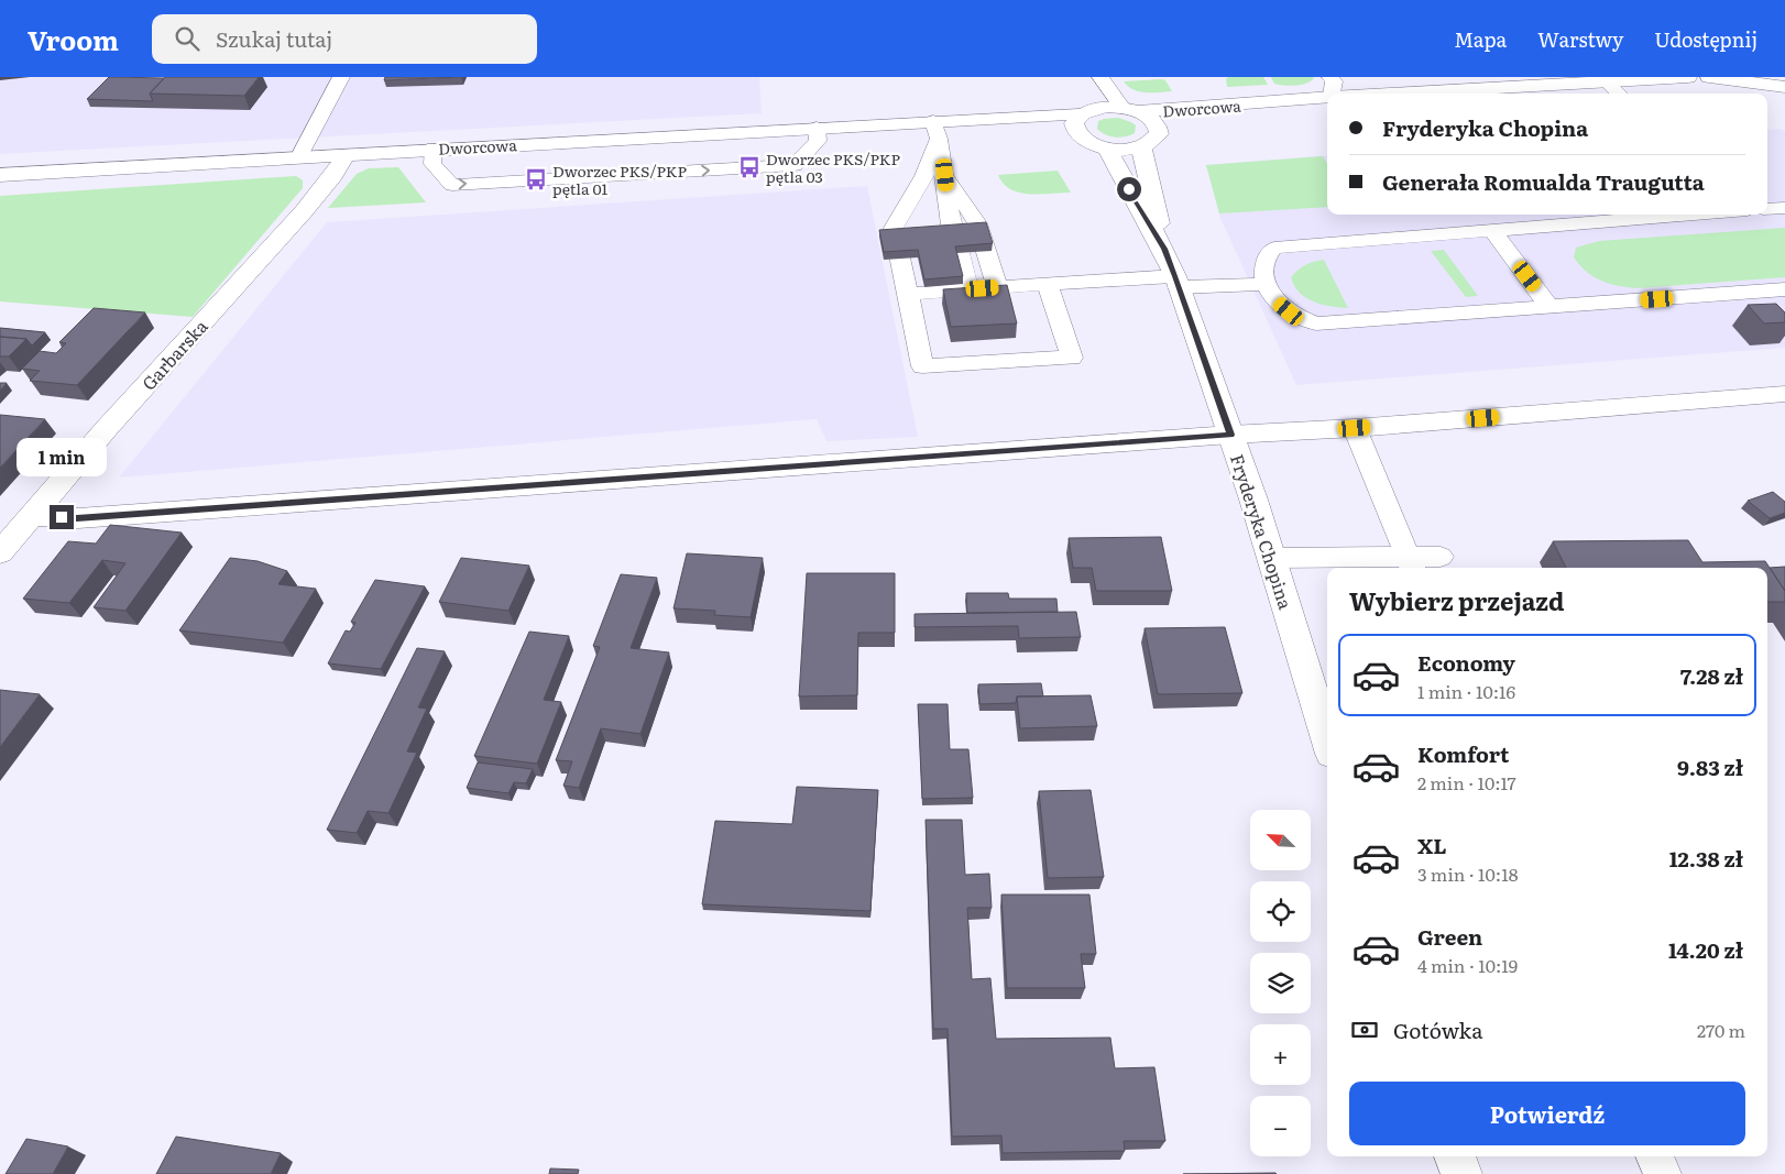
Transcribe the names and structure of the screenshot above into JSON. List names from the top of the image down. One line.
{"streets":{"street":["Dworcowa","Garbarska","Fryderyka Chopina"]},"crossings":[["Dworcowa","Garbarska"],["Dworcowa","Fryderyka Chopina"]],"places":{"bus stop":["Dworzec PKS/PKP pętla 03","Dworzec PKS/PKP pętla 01"]},"north":"top left","page":{"header":"Vroom","search":"Szukaj tutaj","nav":["Mapa","Warstwy","Udostępnij"],"banner":["Fryderyka Chopina","Generała Romualda Traugutta"],"bubble":"1 min","heading":"Wybierz przejazd","list":[{"name":"Economy","note":"1 min · 10:16","value":"7.28 zł"},{"name":"Komfort","note":"2 min · 10:17","value":"9.83 zł"},{"name":"XL","note":"3 min · 10:18","value":"12.38 zł"},{"name":"Green","note":"4 min · 10:19","value":"14.20 zł"}],"map_buttons":["+","−"],"pay":["Gotówka","270 m"],"buttons":"Potwierdź"}}
